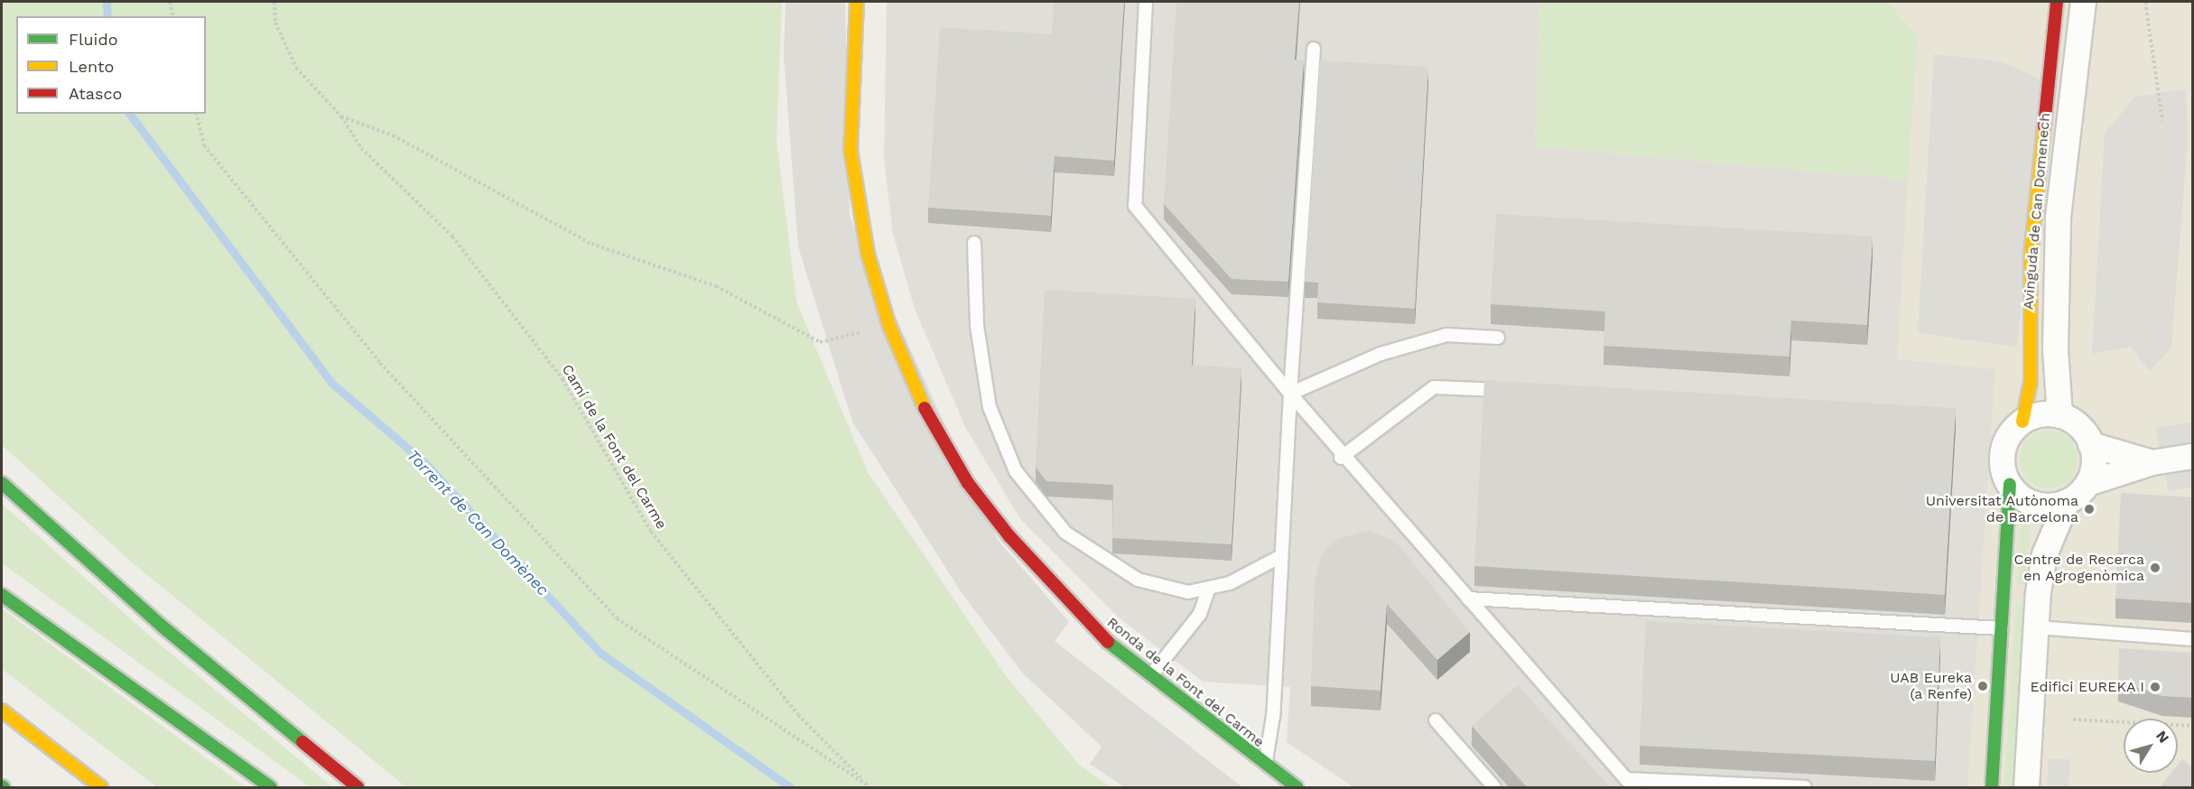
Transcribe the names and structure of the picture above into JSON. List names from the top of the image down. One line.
{"streets":{"main road":["Avinguda de Can Domenech","Ronda de la Font del Carme"],"path":["Camí de la Font del Carme"]},"water":["Torrent de Can Domènec"],"places":["Universitat Autònoma de Barcelona","Centre de Recerca en Agrogenòmica","UAB Eureka (a Renfe)","Edifici EUREKA I"],"legend":["Fluido","Lento","Atasco"],"north":"top right"}
